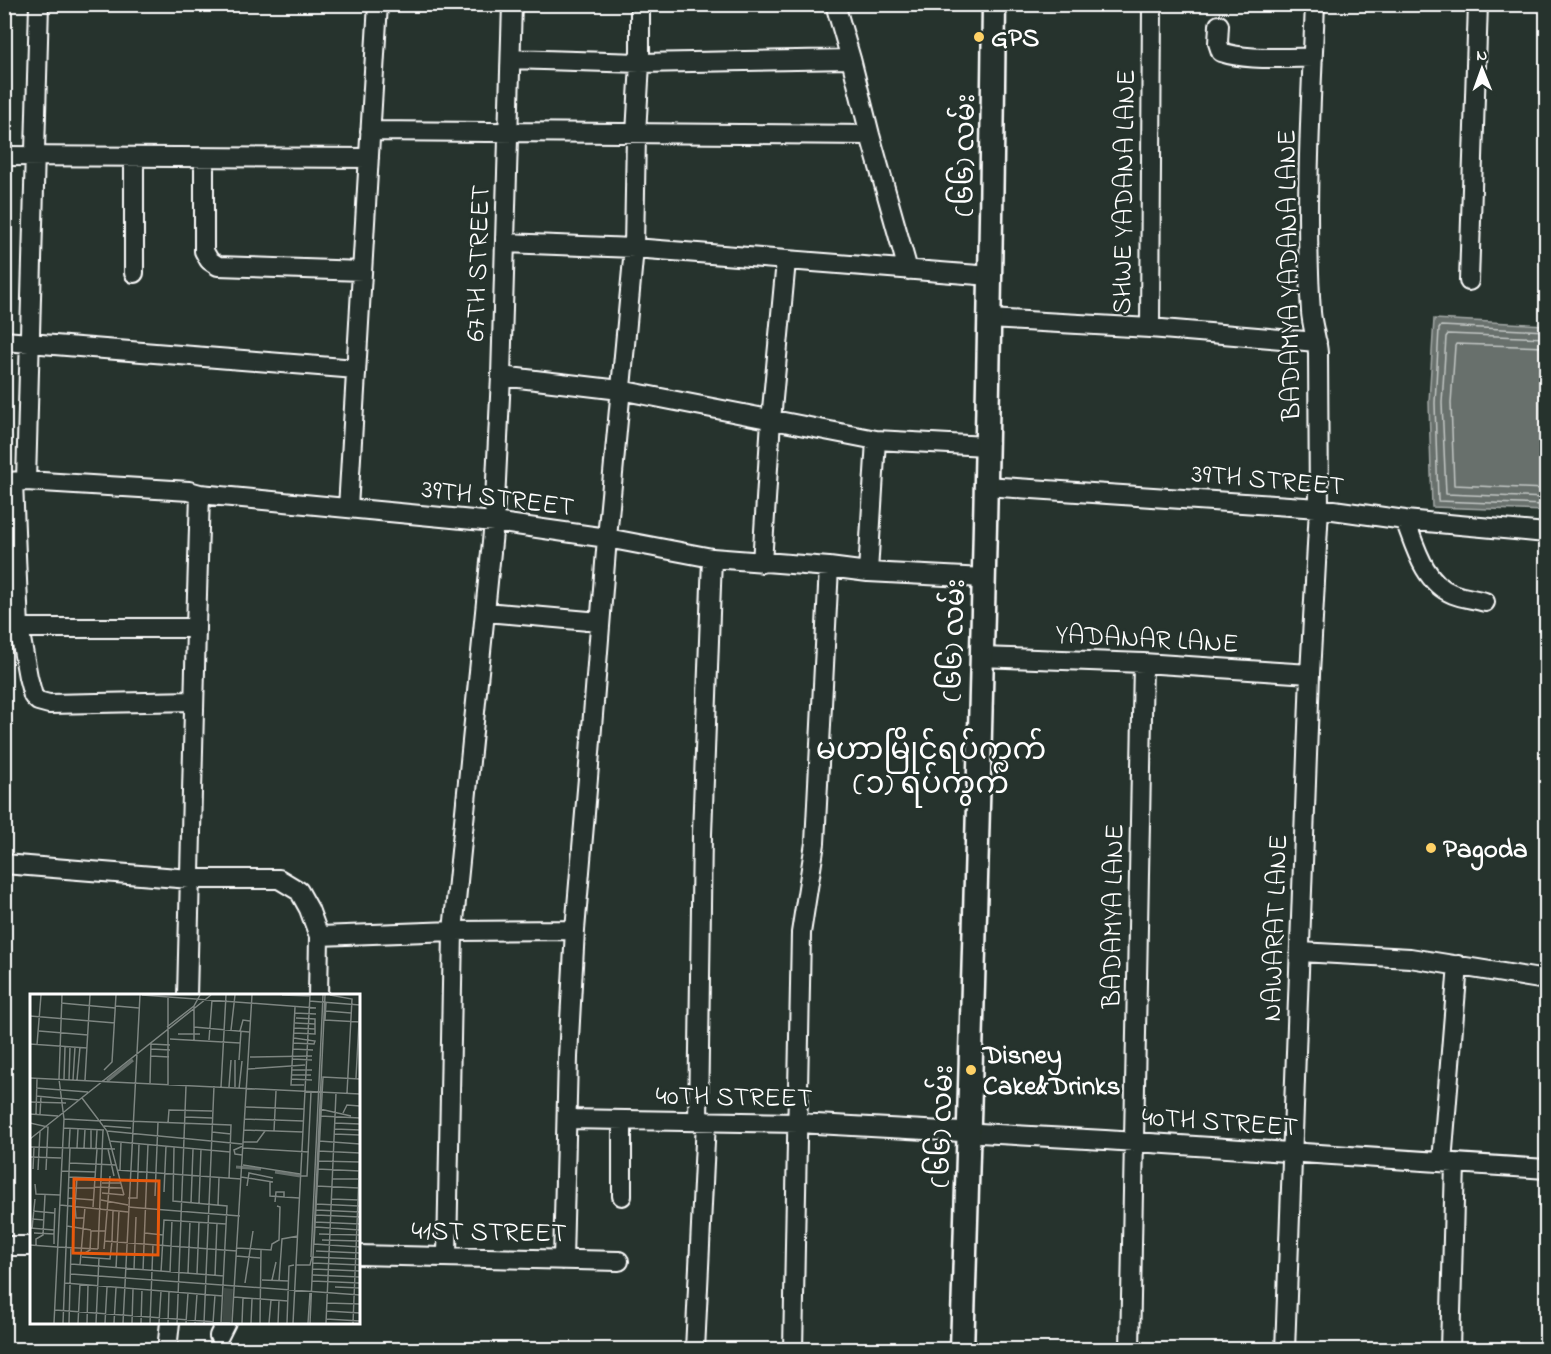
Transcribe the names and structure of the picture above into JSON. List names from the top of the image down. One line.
{"streets":{"street":["(၆၆) လမ်း","SHWE YADANA LANE","67TH STREET","BADAMYA YADANA LANE","39TH STREET","YADANAR LANE","BADAMYA LANE","NAWARAT LANE","40TH STREET","41ST STREET"]},"crossings":[["(၆၆) လမ်း","SHWE YADANA LANE"],["(၆၆) လမ်း","39TH STREET"],["(၆၆) လမ်း","YADANAR LANE"],["(၆၆) လမ်း","40TH STREET"],["67TH STREET","39TH STREET"],["67TH STREET","41ST STREET"],["BADAMYA YADANA LANE","39TH STREET"],["BADAMYA YADANA LANE","NAWARAT LANE"],["39TH STREET","NAWARAT LANE"],["YADANAR LANE","BADAMYA LANE"],["YADANAR LANE","NAWARAT LANE"],["BADAMYA LANE","40TH STREET"],["NAWARAT LANE","40TH STREET"]],"districts":["မဟာမြိုင်ရပ်ကွက် (၁) ရပ်ကွက်"],"places":["GPS","Pagoda","Disney Cake&Drinks"],"north":"top"}
